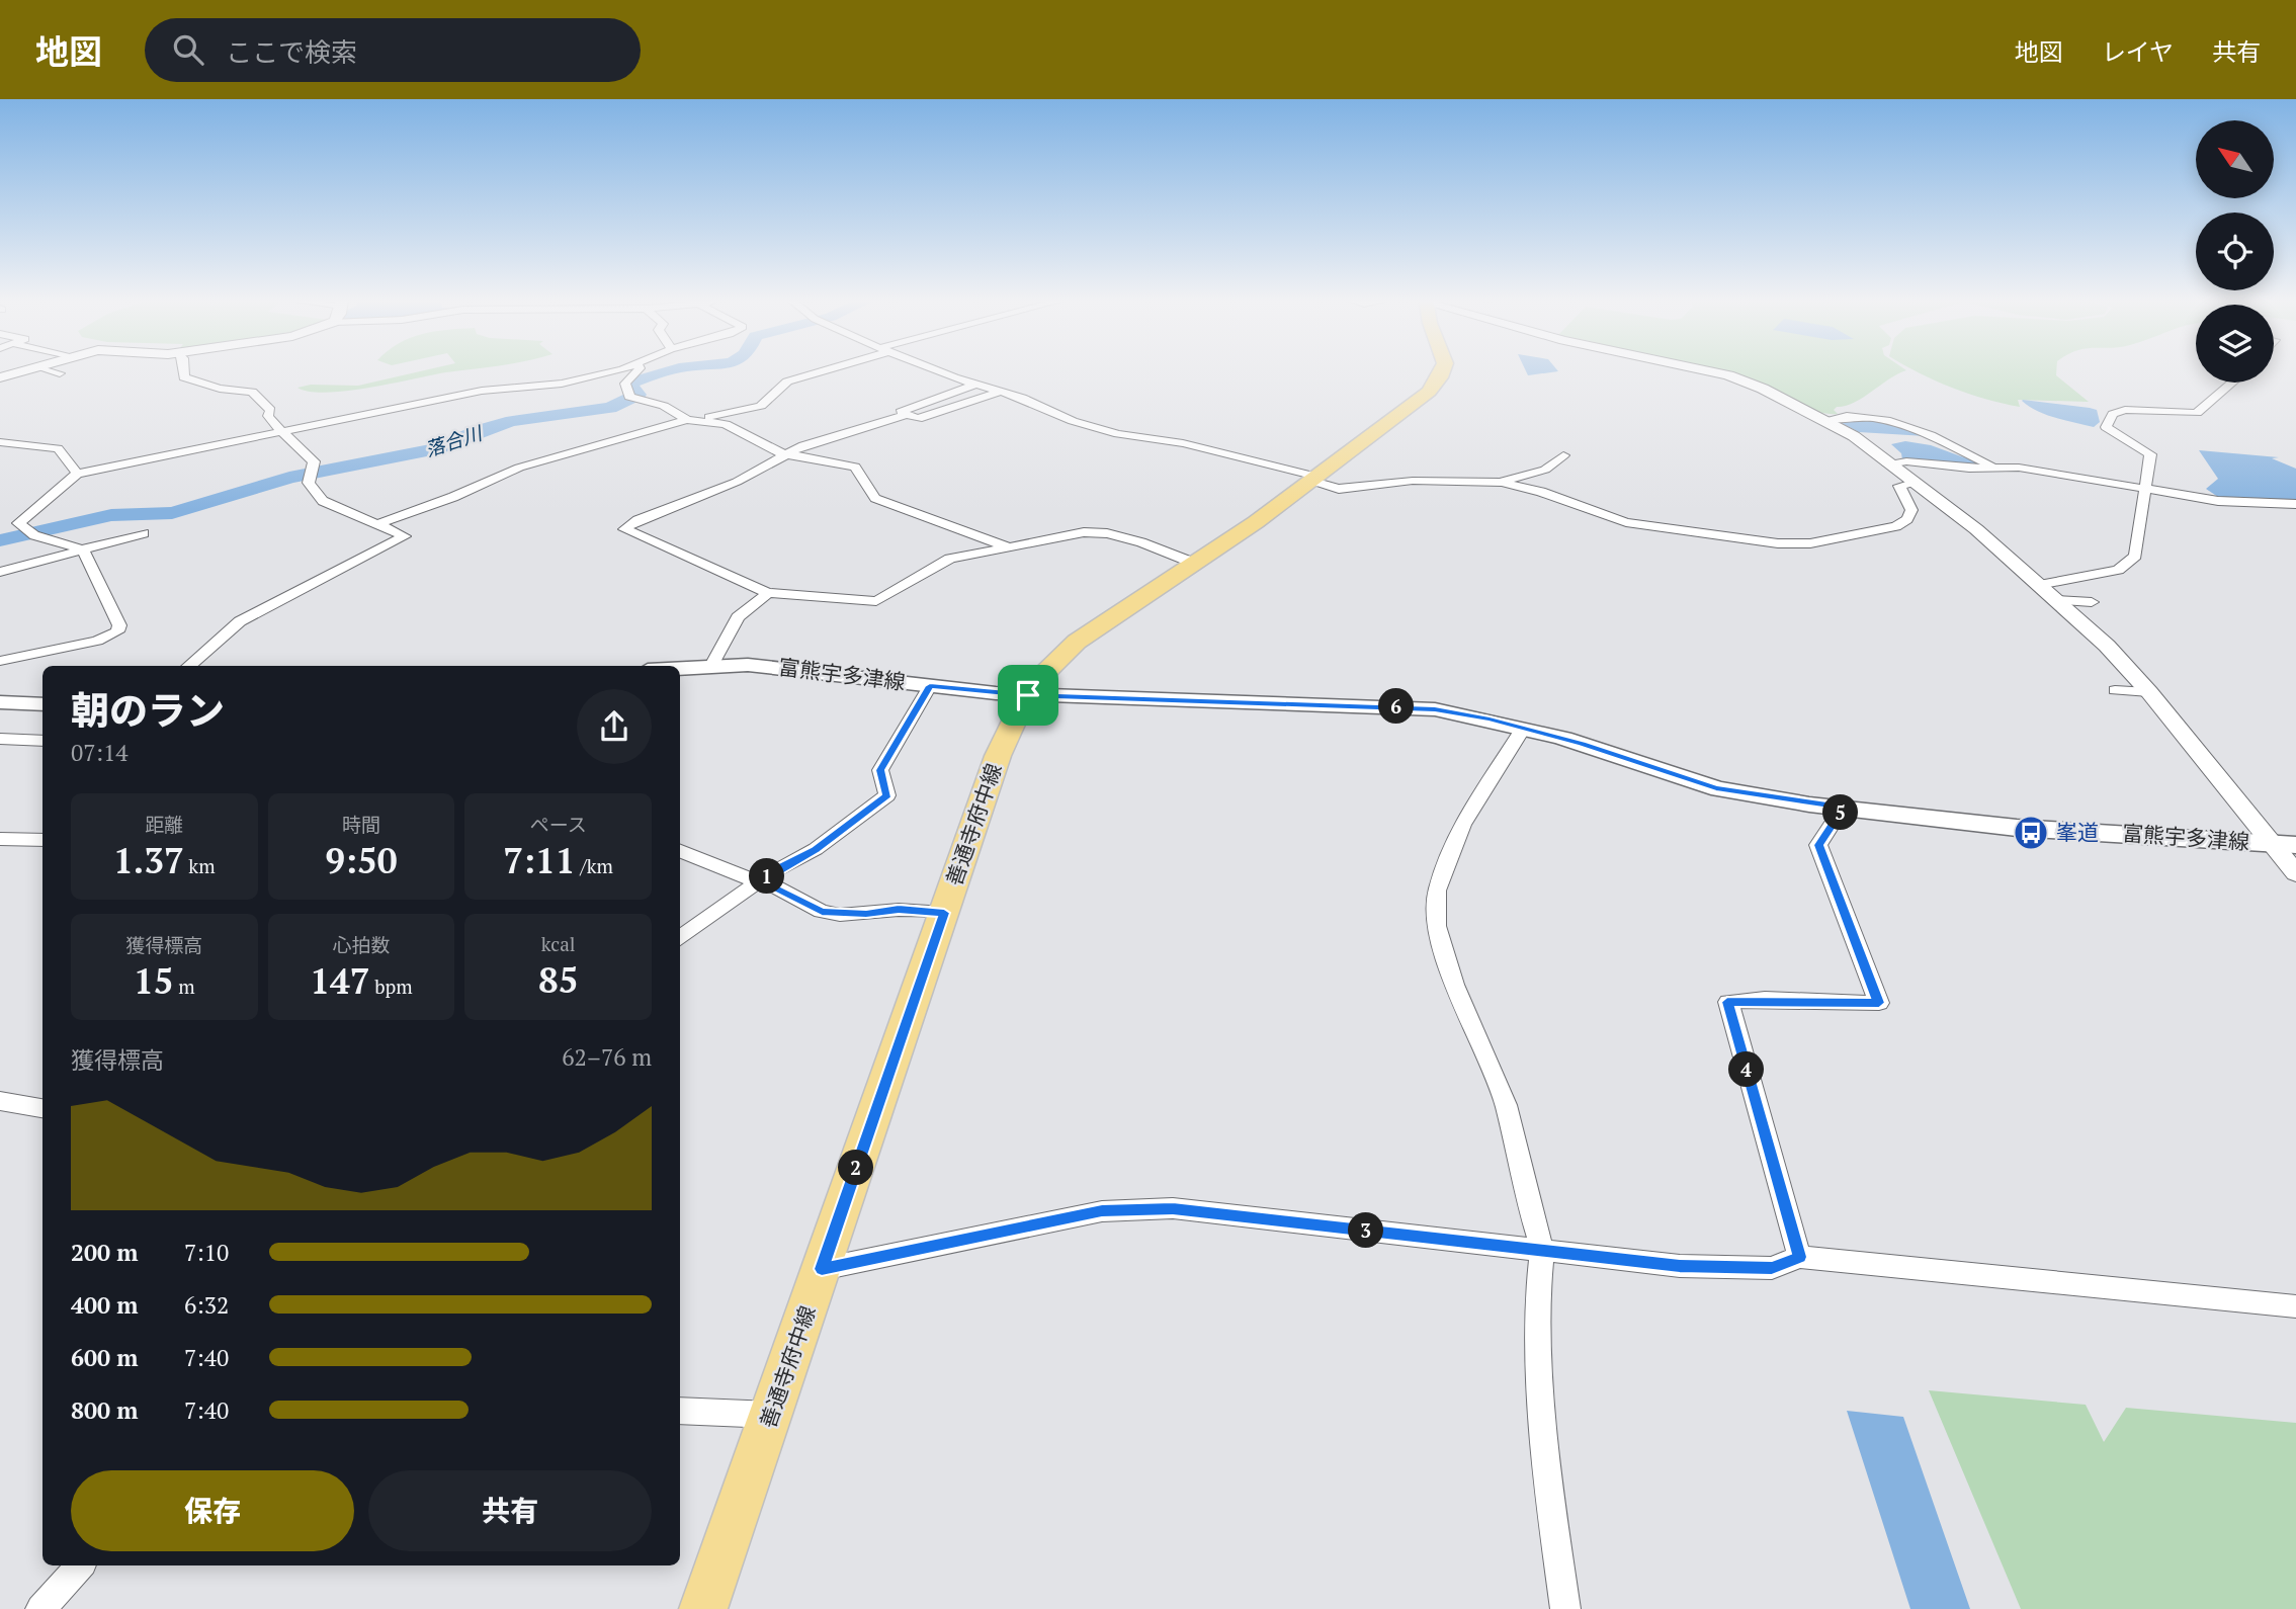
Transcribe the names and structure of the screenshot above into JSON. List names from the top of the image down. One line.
{"streets":{"main road":["富熊宇多津線","善通寺府中線"]},"crossings":[["富熊宇多津線","善通寺府中線"]],"water":["落合川"],"places":{"bus stop":["峯道"]},"north":"top left","page":{"header":"地図","search":"ここで検索","nav":["地図","レイヤ","共有"],"heading":["朝のラン","07:14"],"pins":["6","5","1","4","2","3"],"stats":[["距離","1.37 km"],["時間","9:50"],["ペース","7:11 /km"],["獲得標高","15 m"],["心拍数","147 bpm"],["kcal","85"]],"chart":["獲得標高","62–76 m"],"list":[{"name":"200 m","note":"7:10"},{"name":"400 m","note":"6:32"},{"name":"600 m","note":"7:40"},{"name":"800 m","note":"7:40"}],"buttons":["保存","共有"]}}
